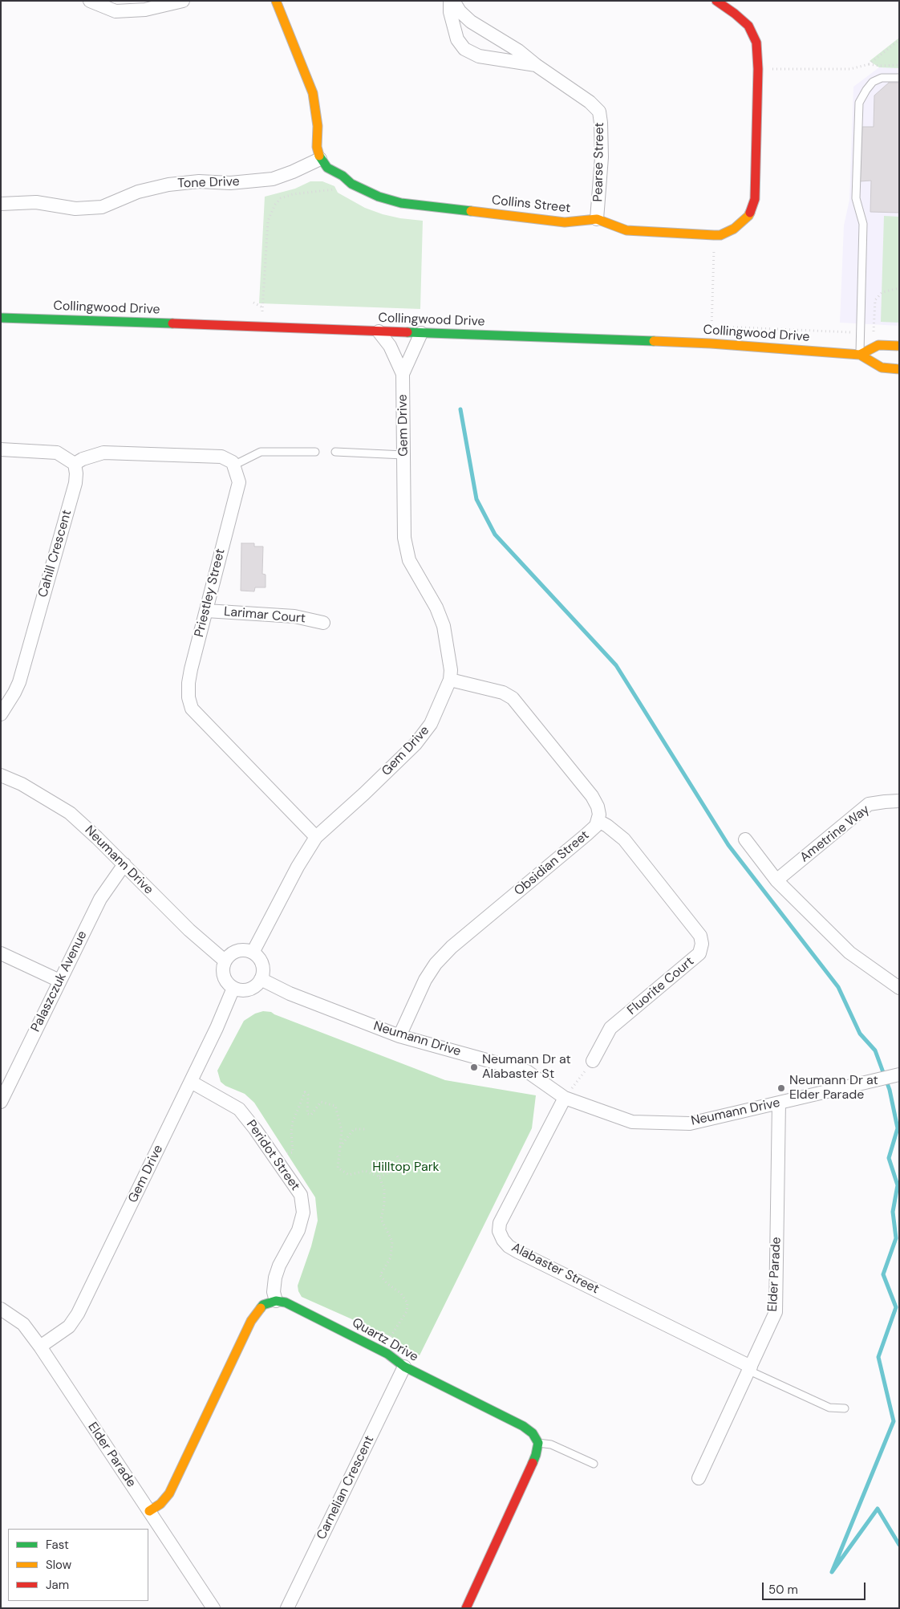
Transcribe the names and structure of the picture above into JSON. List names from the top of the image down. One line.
{"streets":{"street":["Pearse Street","Tone Drive","Collins Street","Collingwood Drive","Gem Drive","Cahill Crescent","Priestley Street","Larimar Court","Ametrine Way","Neumann Drive","Obsidian Street","Palaszczuk Avenue","Fluorite Court","Peridot Street","Alabaster Street","Elder Parade","Quartz Drive","Carnelian Crescent"]},"crossings":[["Pearse Street","Collins Street"],["Tone Drive","Collins Street"],["Collingwood Drive","Gem Drive"],["Gem Drive","Priestley Street"],["Gem Drive","Neumann Drive"],["Gem Drive","Obsidian Street"],["Gem Drive","Peridot Street"],["Gem Drive","Elder Parade"],["Priestley Street","Larimar Court"],["Neumann Drive","Obsidian Street"],["Neumann Drive","Palaszczuk Avenue"],["Neumann Drive","Alabaster Street"],["Neumann Drive","Elder Parade"],["Obsidian Street","Fluorite Court"],["Peridot Street","Quartz Drive"],["Alabaster Street","Elder Parade"],["Quartz Drive","Carnelian Crescent"]],"parks":["Hilltop Park"],"places":["Neumann Dr at Alabaster St","Neumann Dr at Elder Parade"],"legend":["Fast","Slow","Jam"],"scale_bar":"50 m"}
